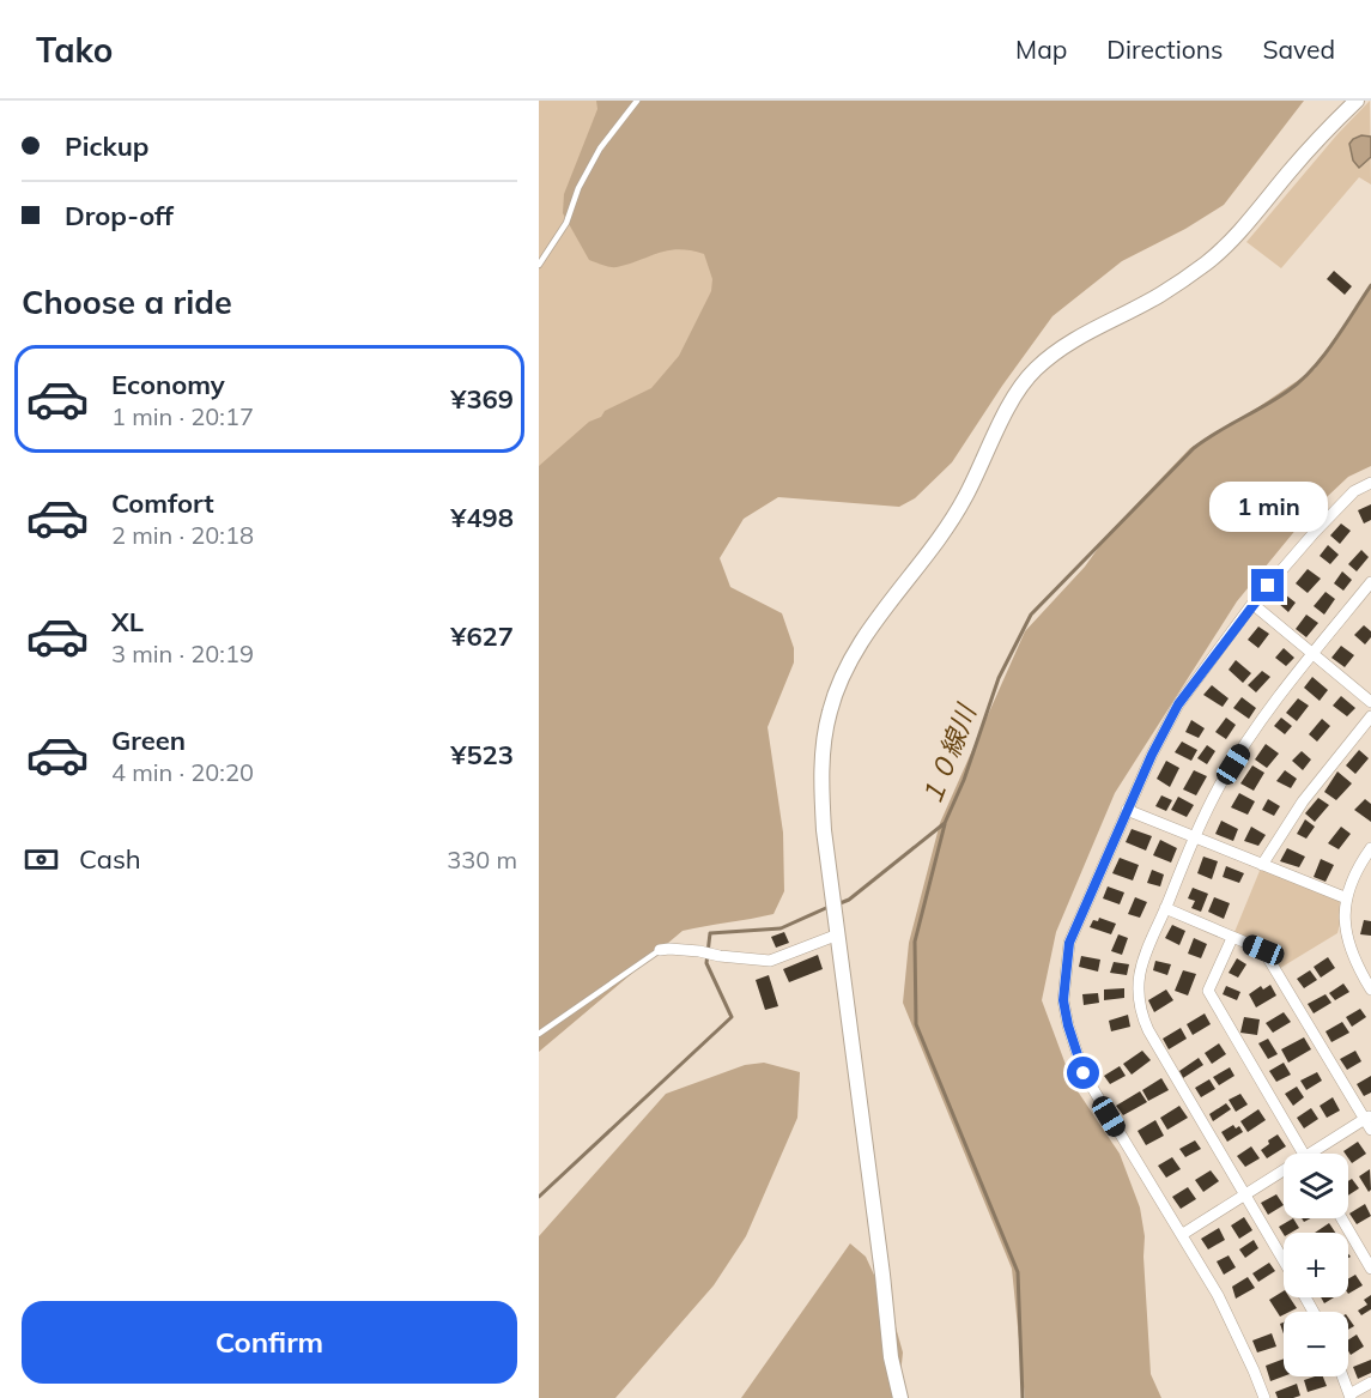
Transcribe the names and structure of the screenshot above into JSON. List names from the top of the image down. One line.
{"water":["１０線川"],"page":{"header":"Tako","nav":["Map","Directions","Saved"],"banner":["Pickup","Drop-off"],"heading":"Choose a ride","list":[{"name":"Economy","note":"1 min · 20:17","value":"¥369"},{"name":"Comfort","note":"2 min · 20:18","value":"¥498"},{"name":"XL","note":"3 min · 20:19","value":"¥627"},{"name":"Green","note":"4 min · 20:20","value":"¥523"}],"bubble":"1 min","pay":["Cash","330 m"],"map_buttons":["+","−"],"buttons":"Confirm"}}
